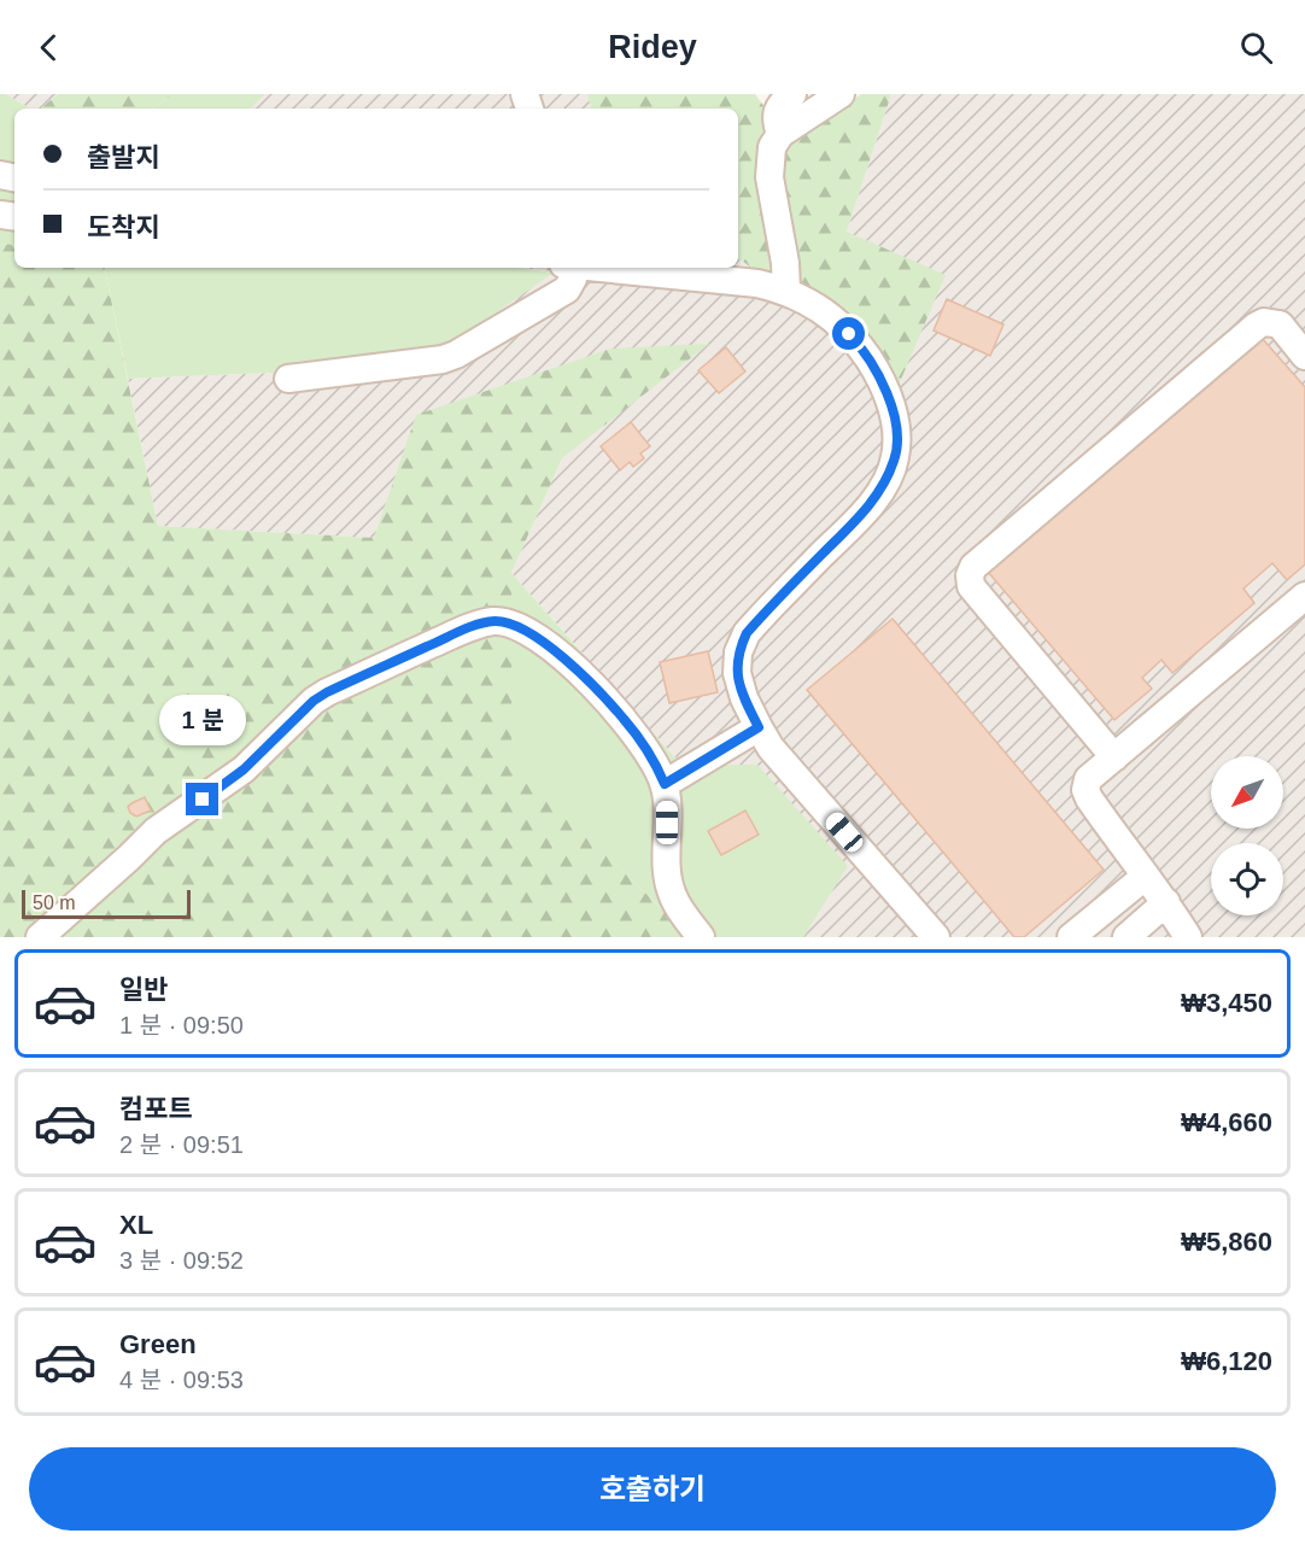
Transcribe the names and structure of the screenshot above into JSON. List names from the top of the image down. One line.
{"scale_bar":"50 m","north":"bottom left","page":{"header":"Ridey","banner":["출발지","도착지"],"bubble":"1 분","scale":"50 m","list":[{"name":"일반","note":"1 분 · 09:50","value":"₩3,450"},{"name":"컴포트","note":"2 분 · 09:51","value":"₩4,660"},{"name":"XL","note":"3 분 · 09:52","value":"₩5,860"},{"name":"Green","note":"4 분 · 09:53","value":"₩6,120"}],"buttons":"호출하기"}}
